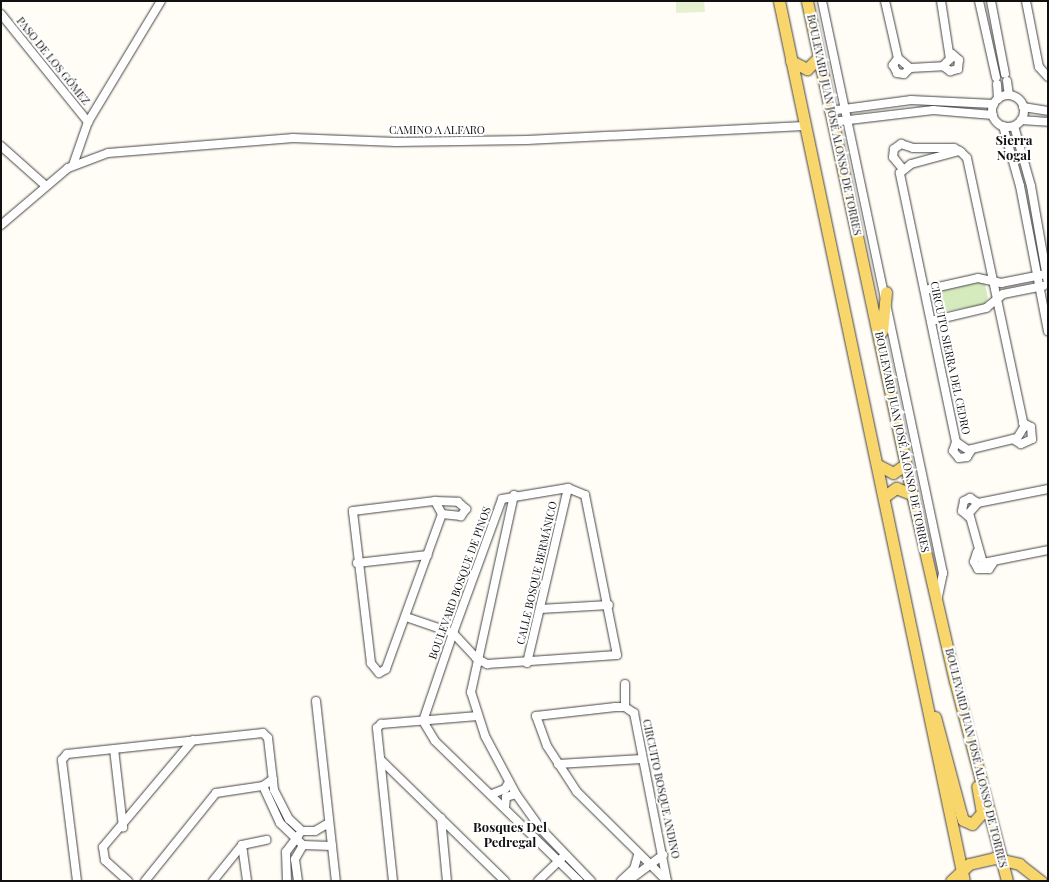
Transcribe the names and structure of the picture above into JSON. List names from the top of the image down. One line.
{"streets":{"main road":["BOULEVARD JUAN JOSÉ ALONSO DE TORRES"],"street":["PASO DE LOS GÓMEZ","CAMINO A ALFARO","CIRCUITO SIERRA DEL CEDRO","CALLE BOSQUE BERMÁNICO","BOULEVARD BOSQUE DE PINOS","CIRCUITO BOSQUE ANDINO"]},"districts":["Sierra Nogal","Bosques Del Pedregal"]}
